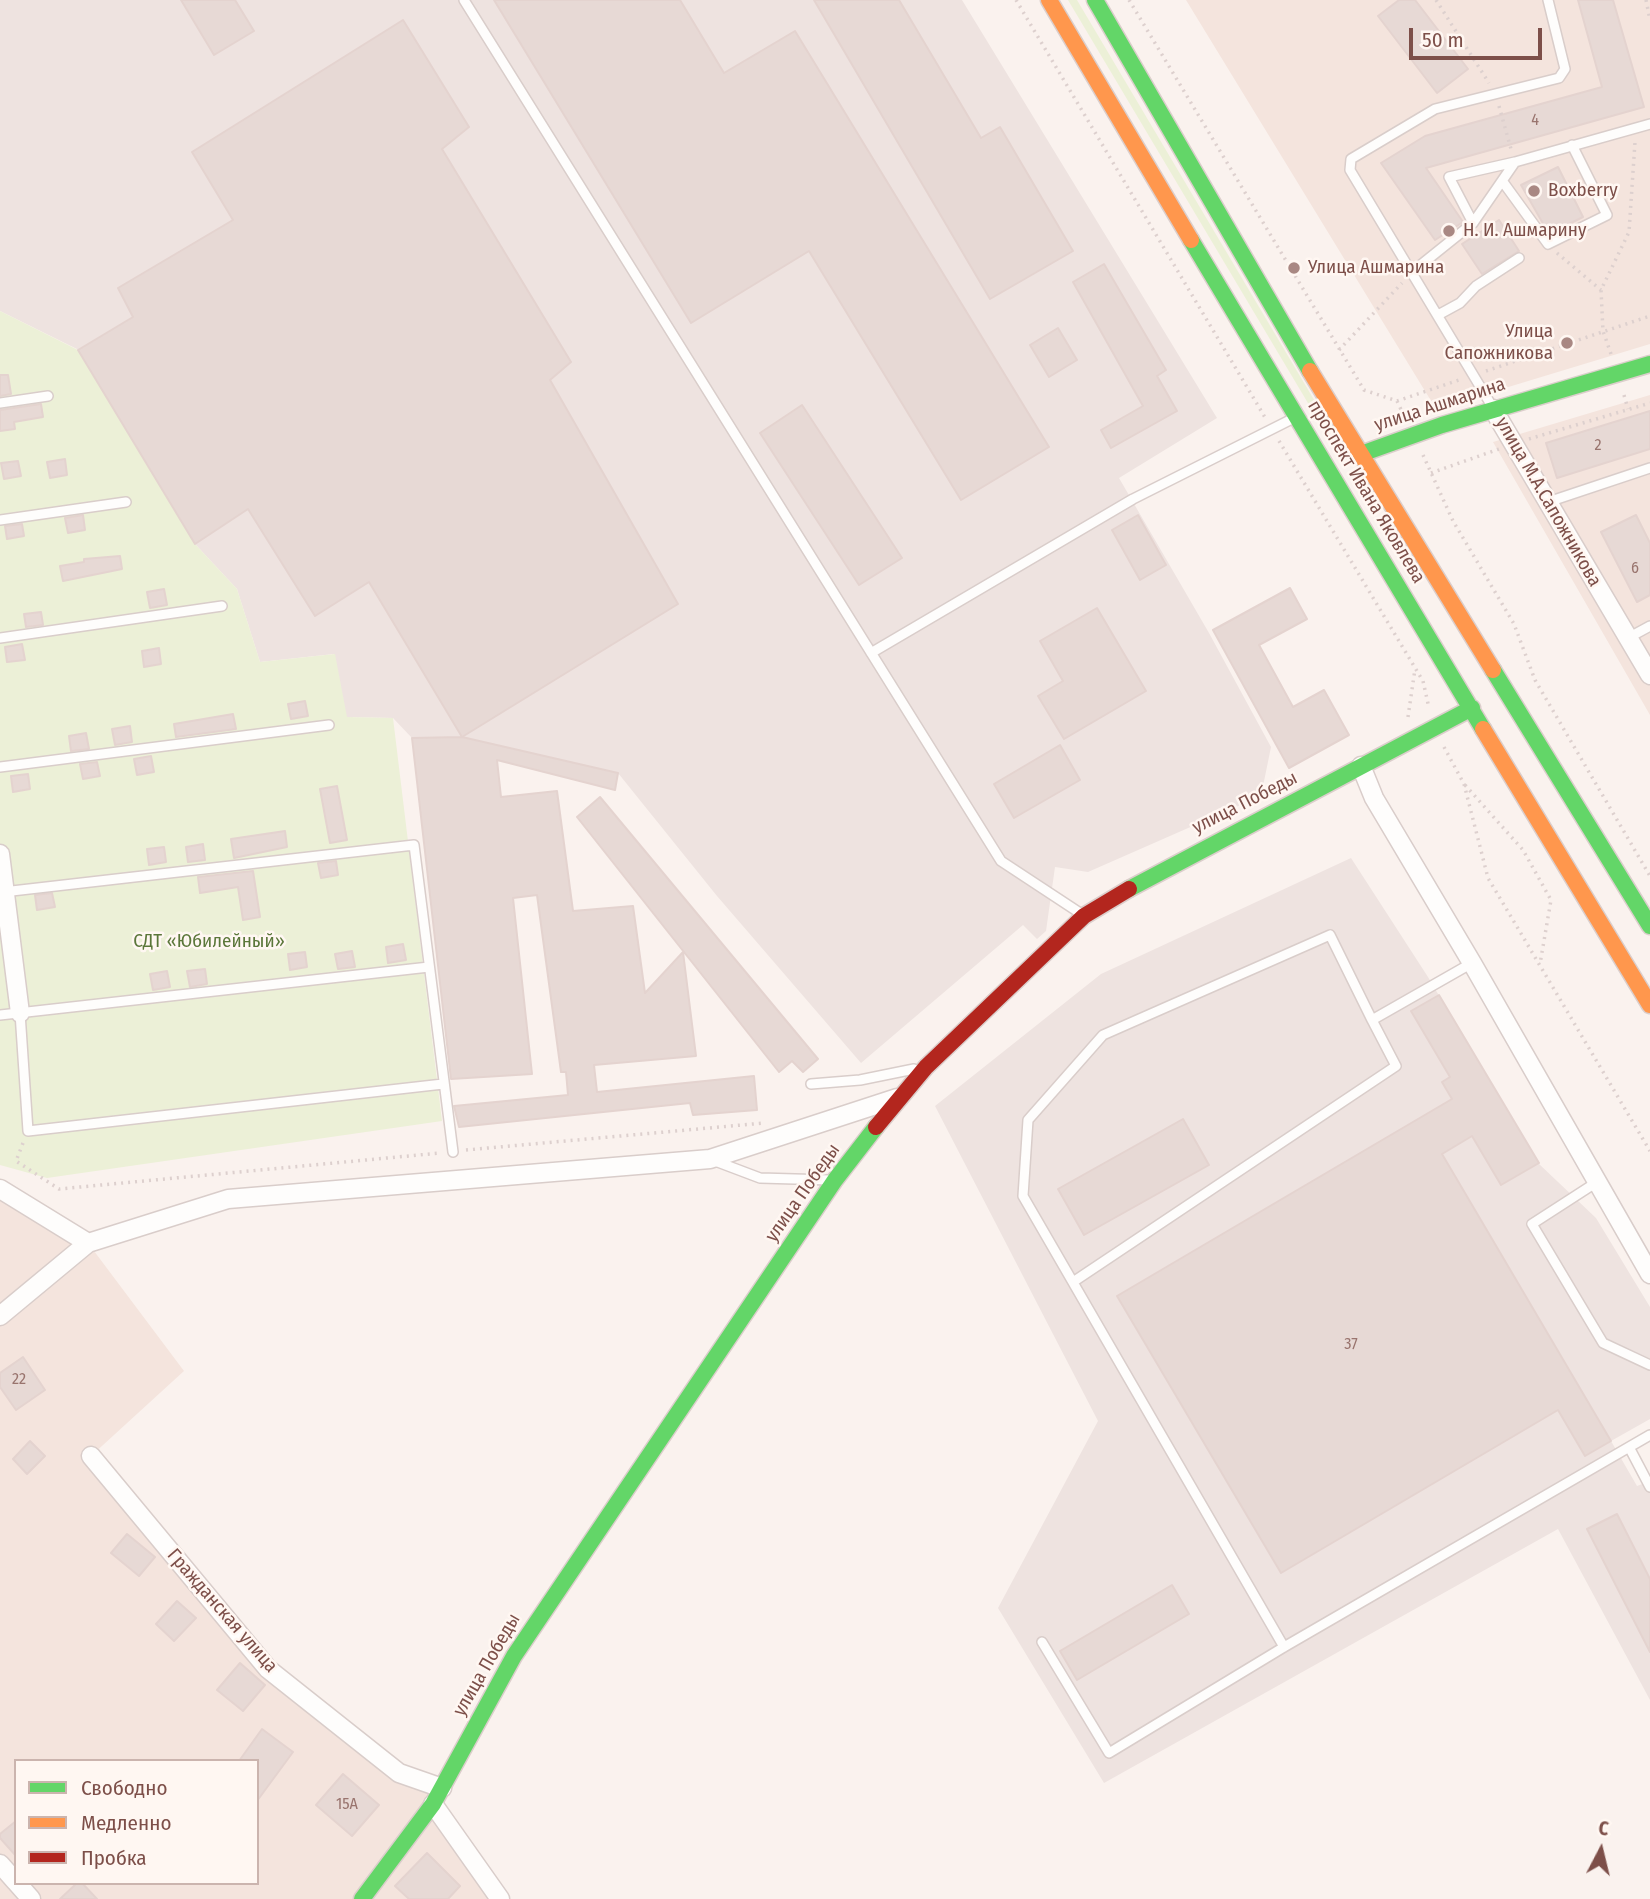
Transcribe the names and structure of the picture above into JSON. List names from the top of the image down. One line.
{"streets":{"main road":["улица Ашмарина","проспект Ивана Яковлева","улица Победы"],"street":["улица М.А.Сапожникова","Гражданская улица"]},"crossings":[["улица Ашмарина","проспект Ивана Яковлева"],["улица Ашмарина","улица М.А.Сапожникова"],["проспект Ивана Яковлева","улица Победы"],["улица Победы","Гражданская улица"]],"parks":["СДТ «Юбилейный»"],"places":["Boxberry","Н. И. Ашмарину","Улица Ашмарина","Улица Сапожникова"],"house_numbers":["4","2","6","37","22","15А"],"legend":["Свободно","Медленно","Пробка"],"scale_bar":"50 m","north":"top"}
